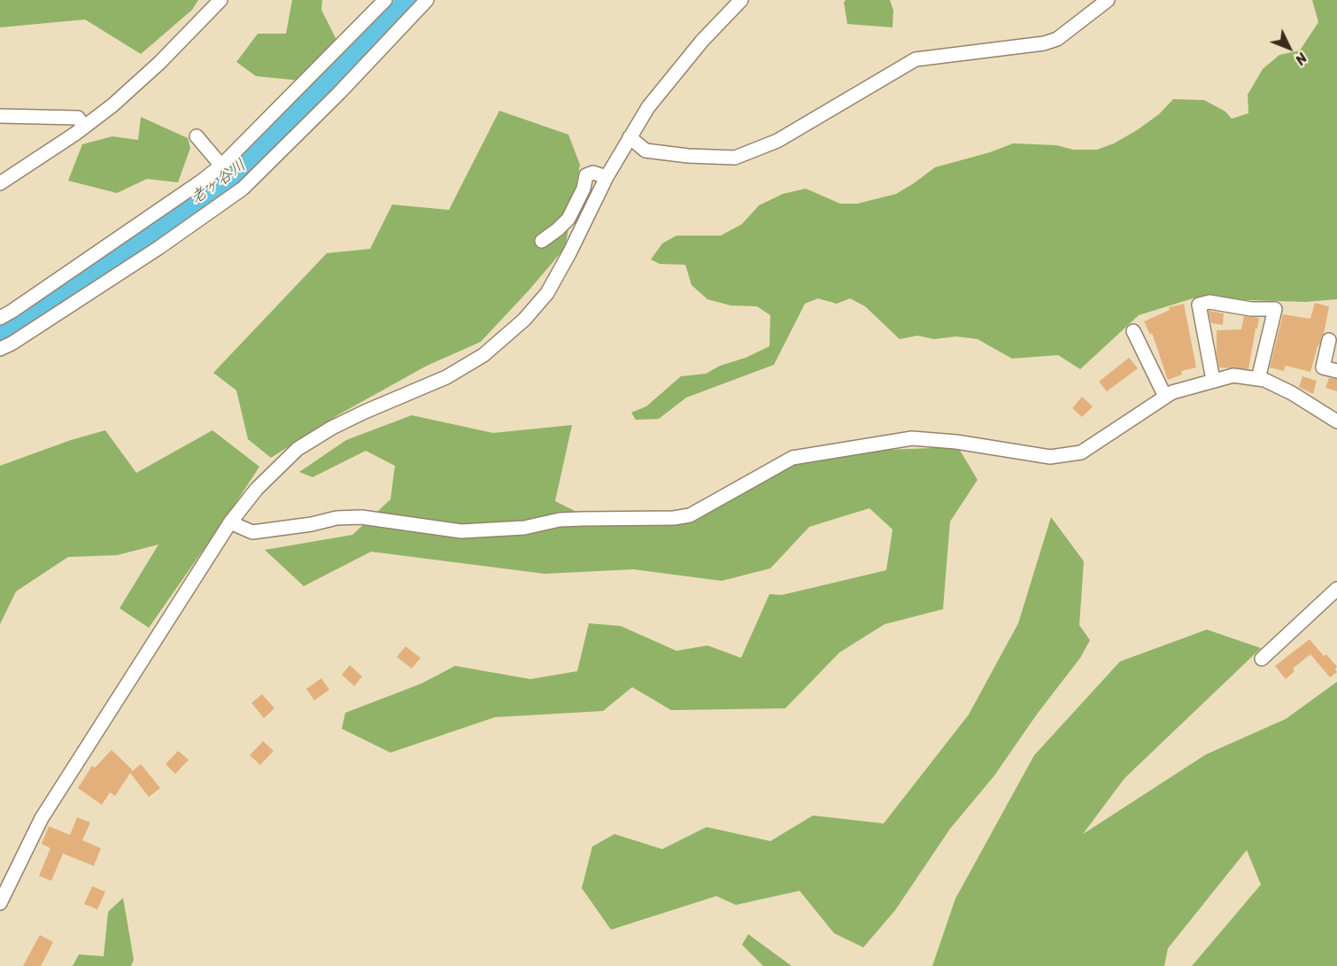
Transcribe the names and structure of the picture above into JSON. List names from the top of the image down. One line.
{"water":["老ヶ谷川"],"north":"bottom right"}
